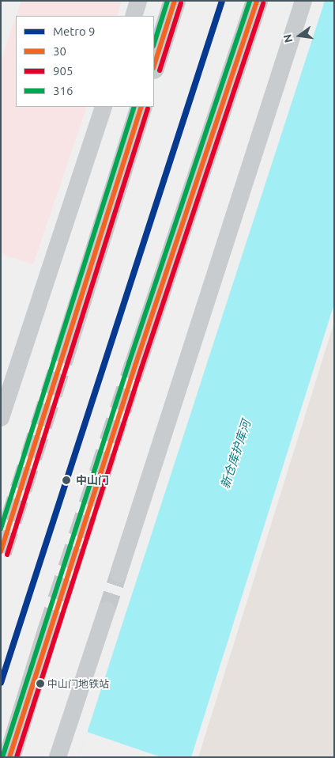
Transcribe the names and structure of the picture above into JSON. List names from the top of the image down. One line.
{"water":["新仓库护库河"],"places":["中山门","中山门地铁站"],"lines":["metro line 9","transit line 30","transit line 316","transit line 905"],"legend":["Metro 9","30","905","316"],"north":"left"}
